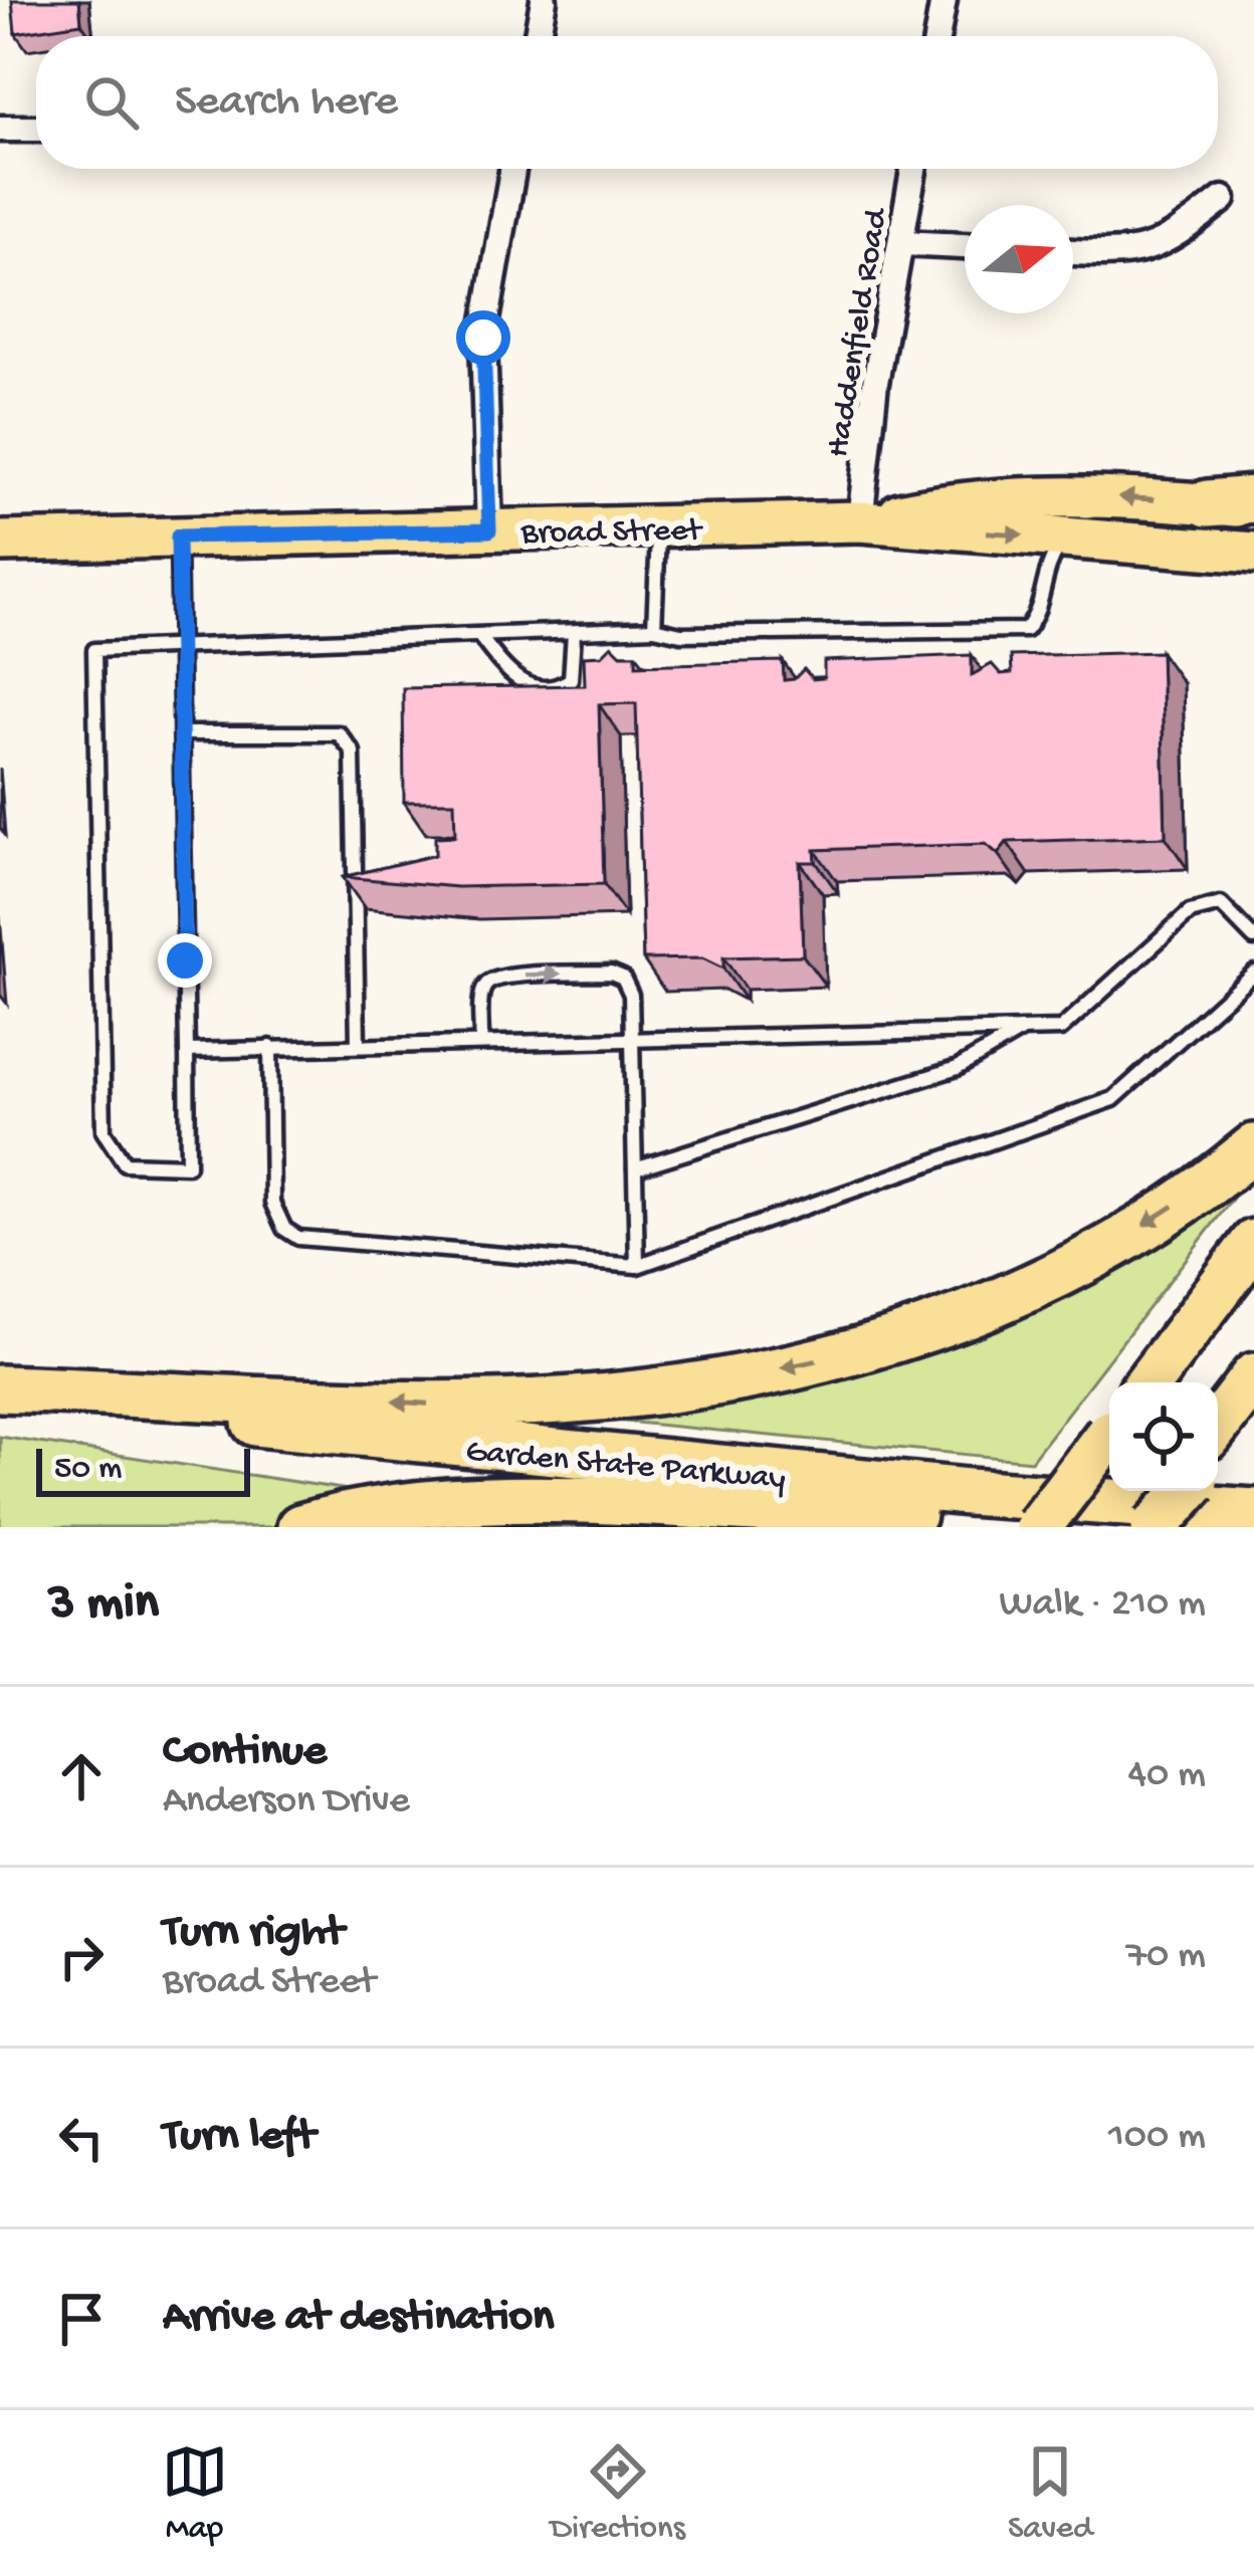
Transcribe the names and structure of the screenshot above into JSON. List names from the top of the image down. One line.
{"streets":{"highway":["Garden State Parkway"],"main road":["Broad Street"],"street":["Haddenfield Road"]},"crossings":[["Haddenfield Road","Broad Street"]],"scale_bar":"50 m","north":"right","page":{"search":"Search here","scale":"50 m","heading":["3 min","Walk · 210 m"],"list":[["Continue","Anderson Drive","40 m"],["Turn right","Broad Street","70 m"],["Turn left","100 m"],"Arrive at destination"],"nav":["Map","Directions","Saved"]}}
